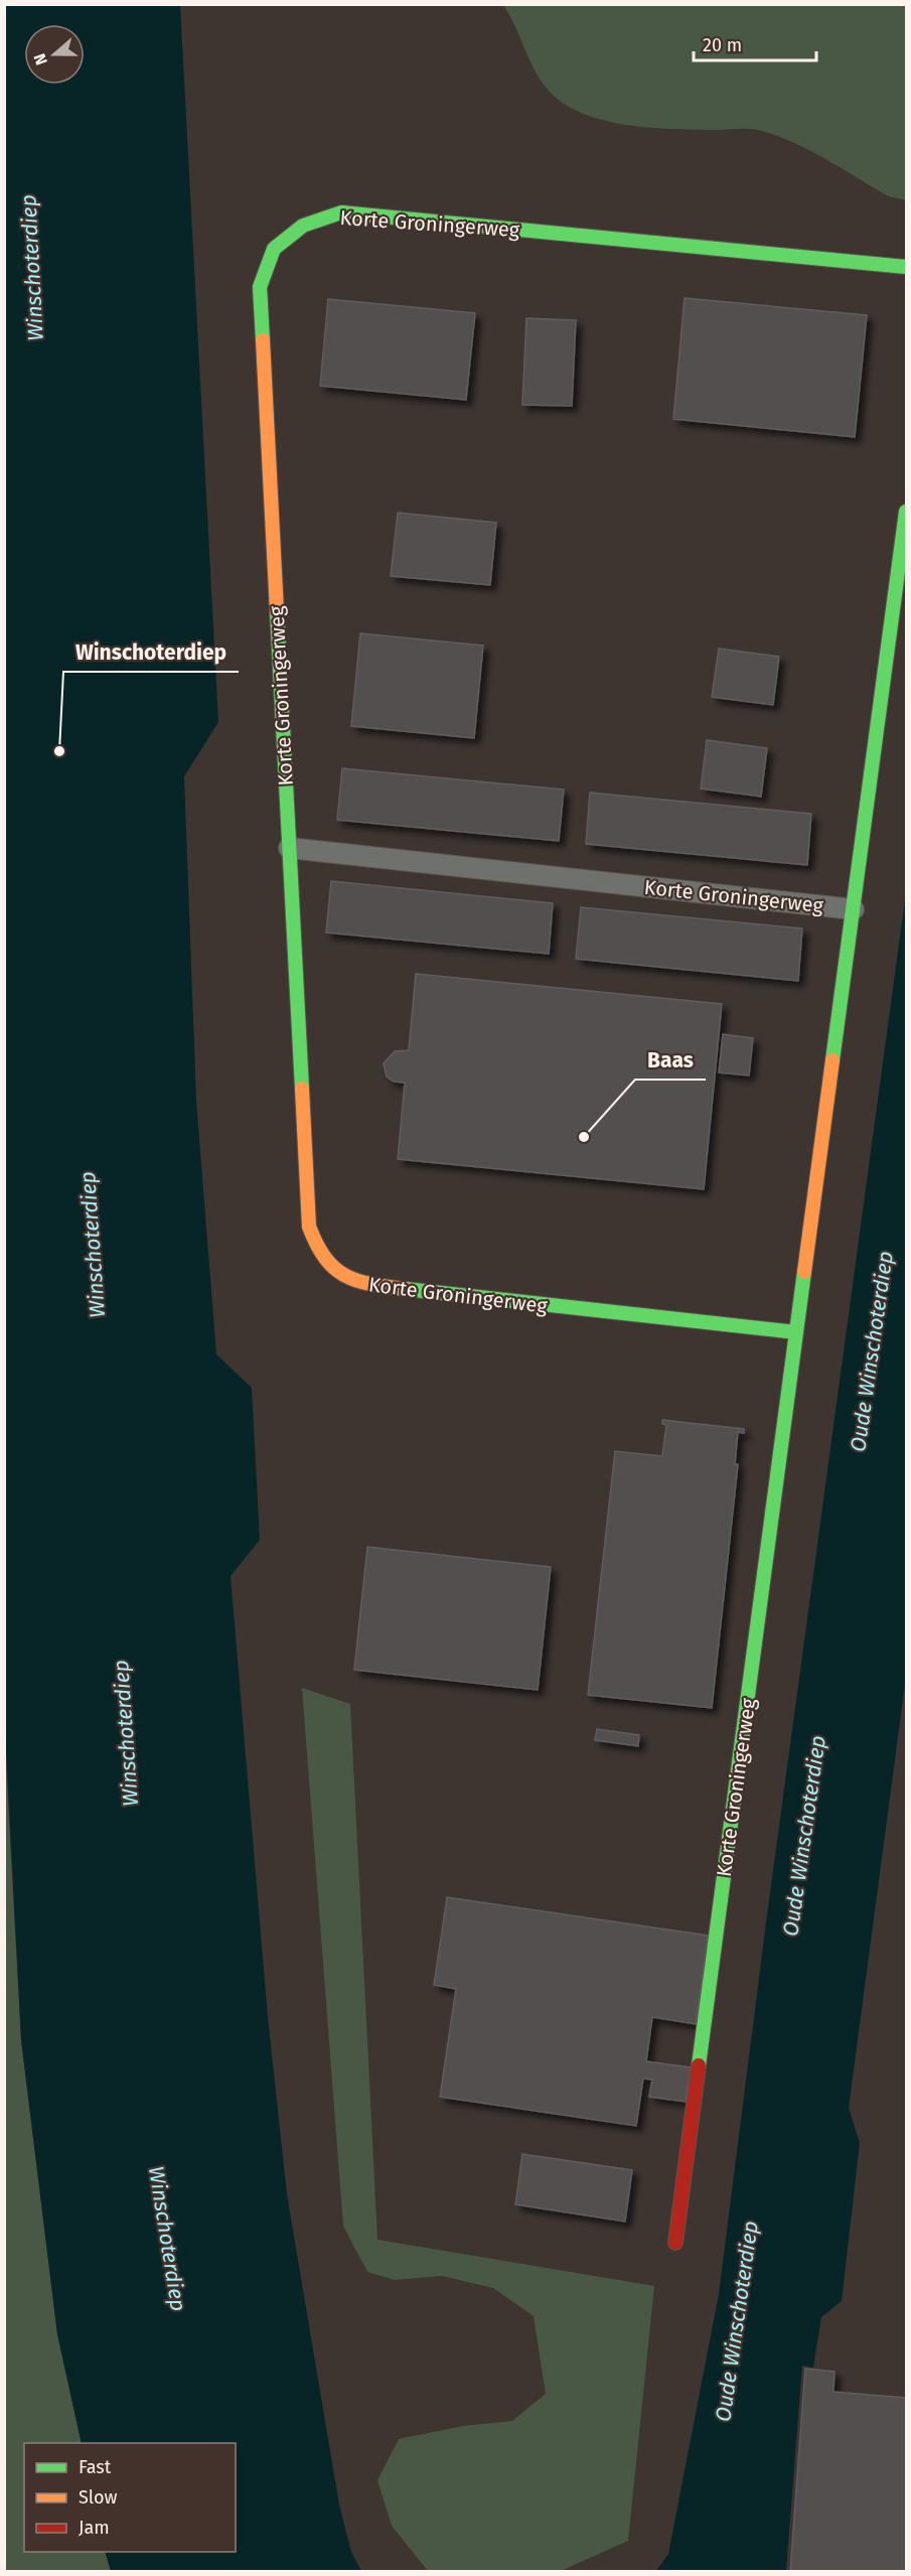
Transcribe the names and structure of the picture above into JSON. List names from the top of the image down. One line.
{"streets":{"street":["Korte Groningerweg"]},"water":["Winschoterdiep","Oude Winschoterdiep"],"places":["Winschoterdiep","Baas"],"legend":["Fast","Slow","Jam"],"scale_bar":"20 m","north":"left"}
